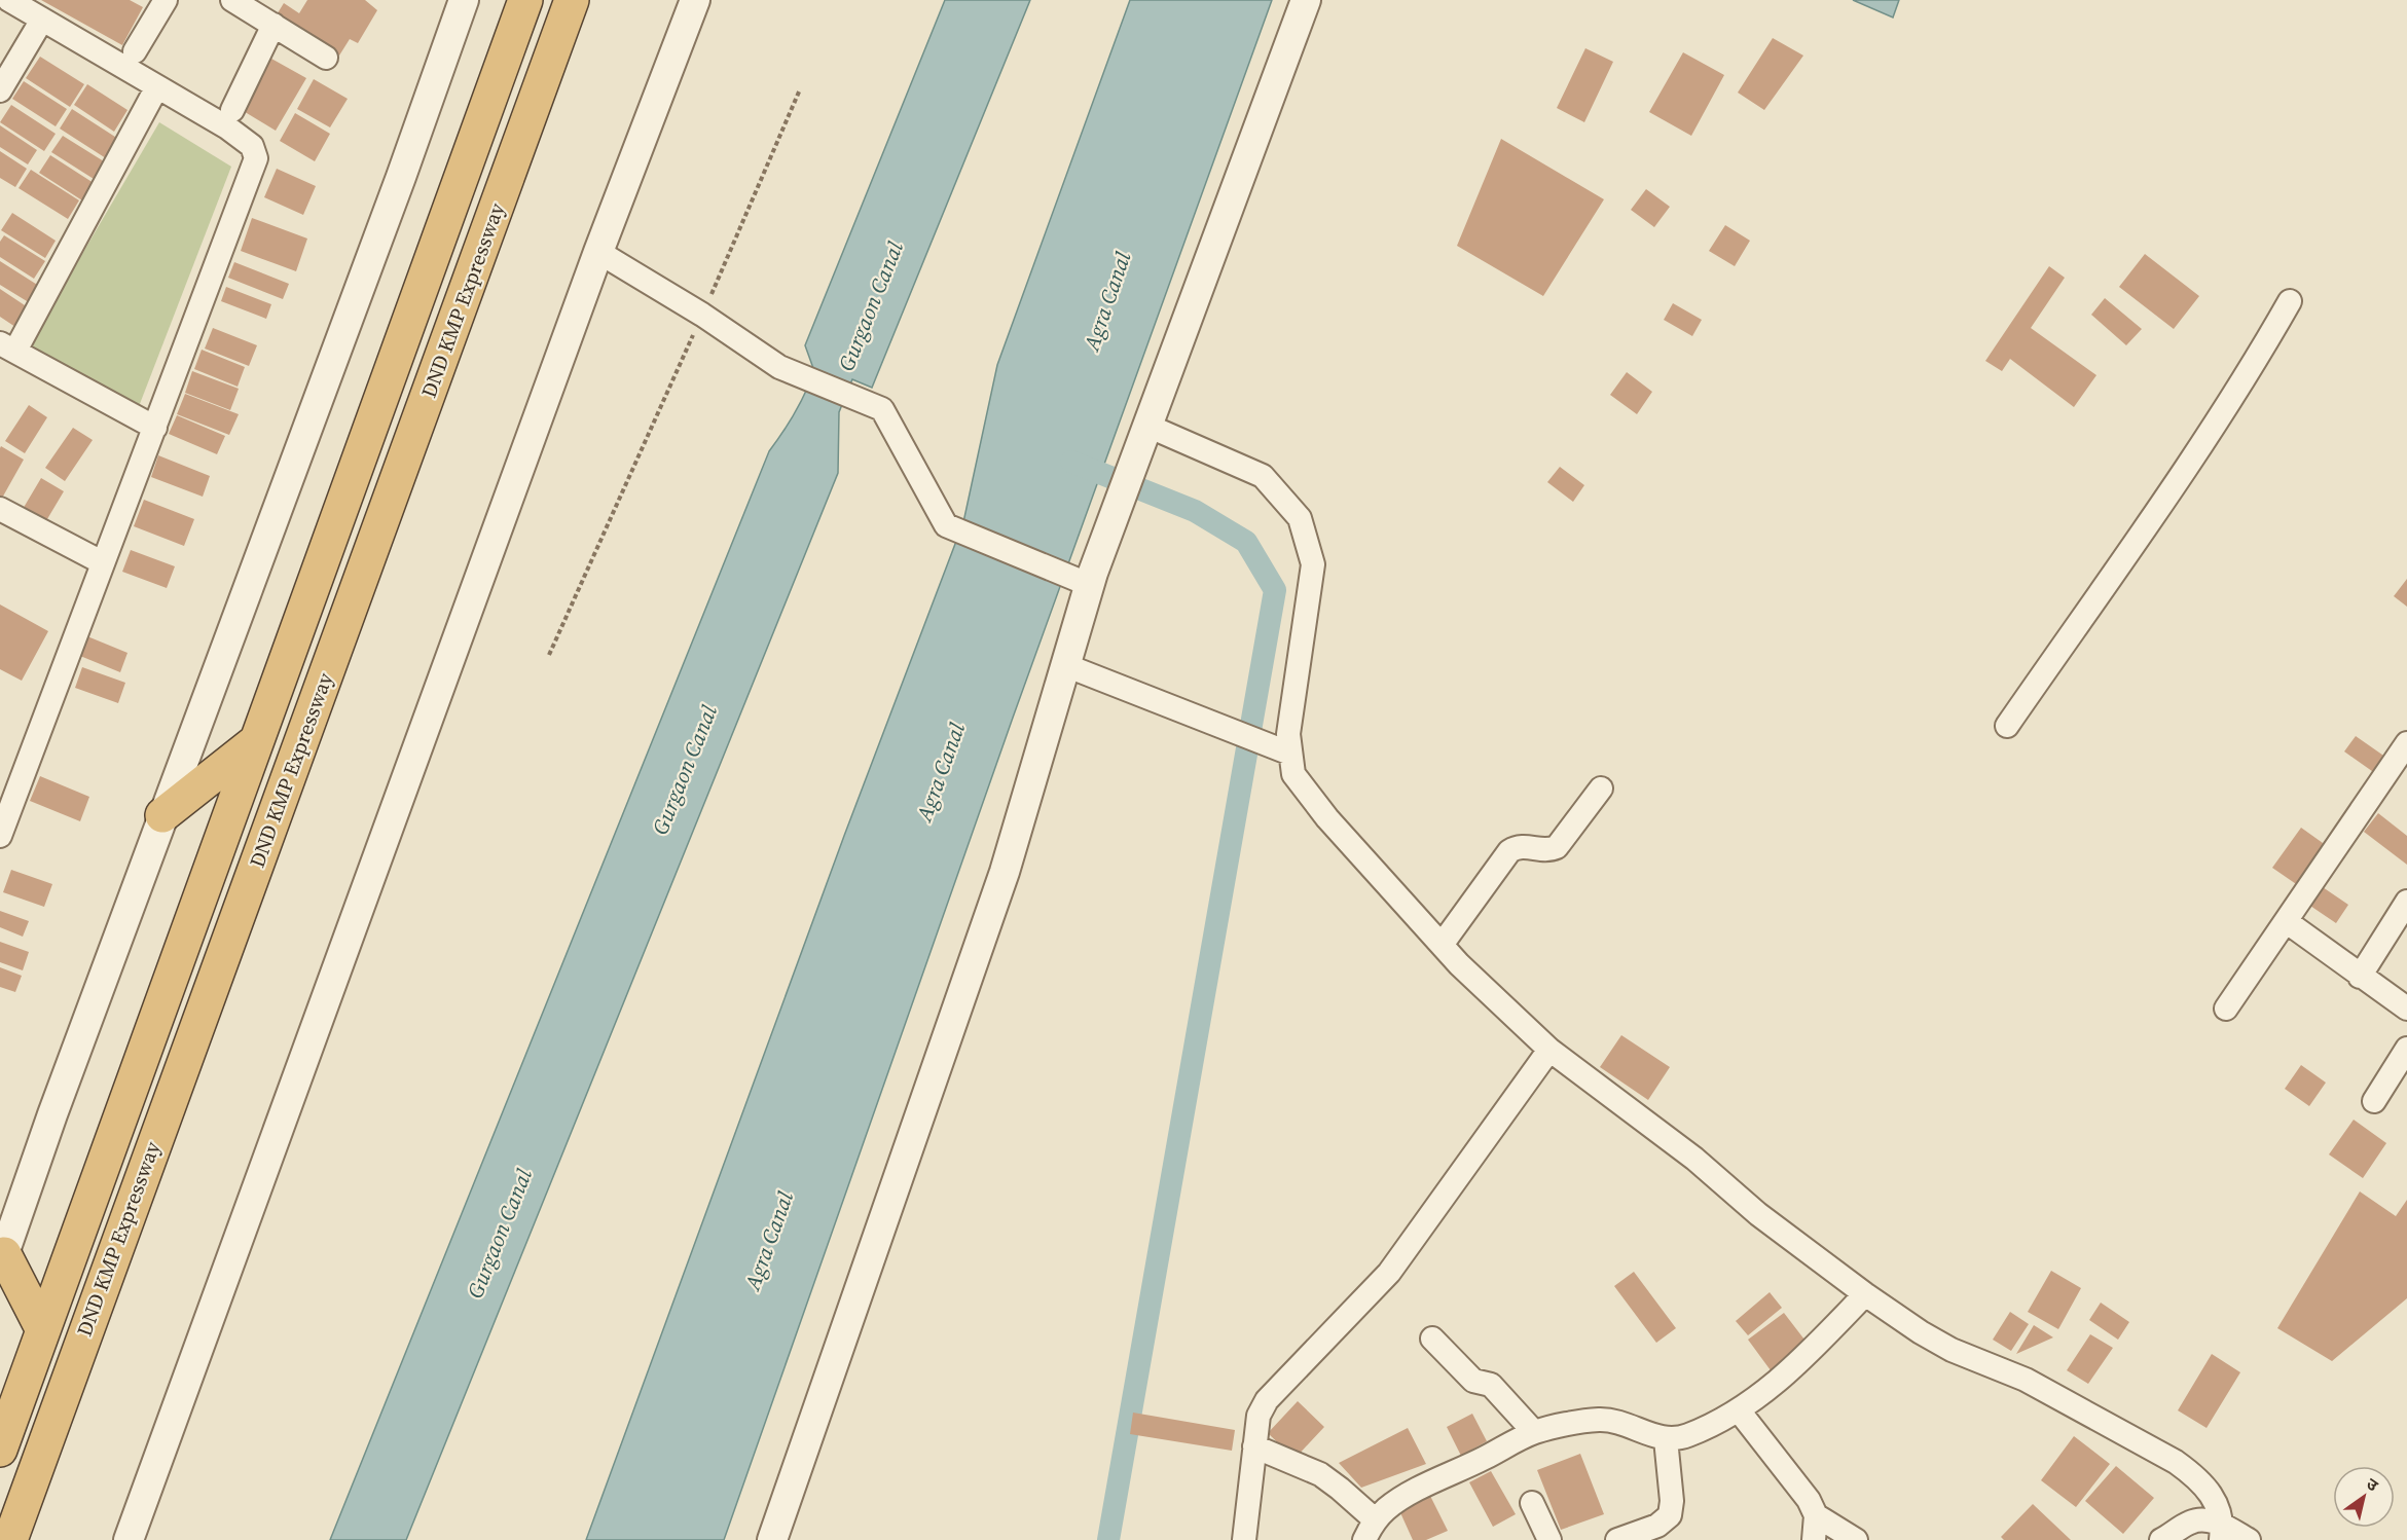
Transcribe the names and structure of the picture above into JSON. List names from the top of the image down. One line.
{"streets":{"highway":["DND KMP Expressway"]},"water":["Agra Canal","Gurgaon Canal"],"north":"top right"}
